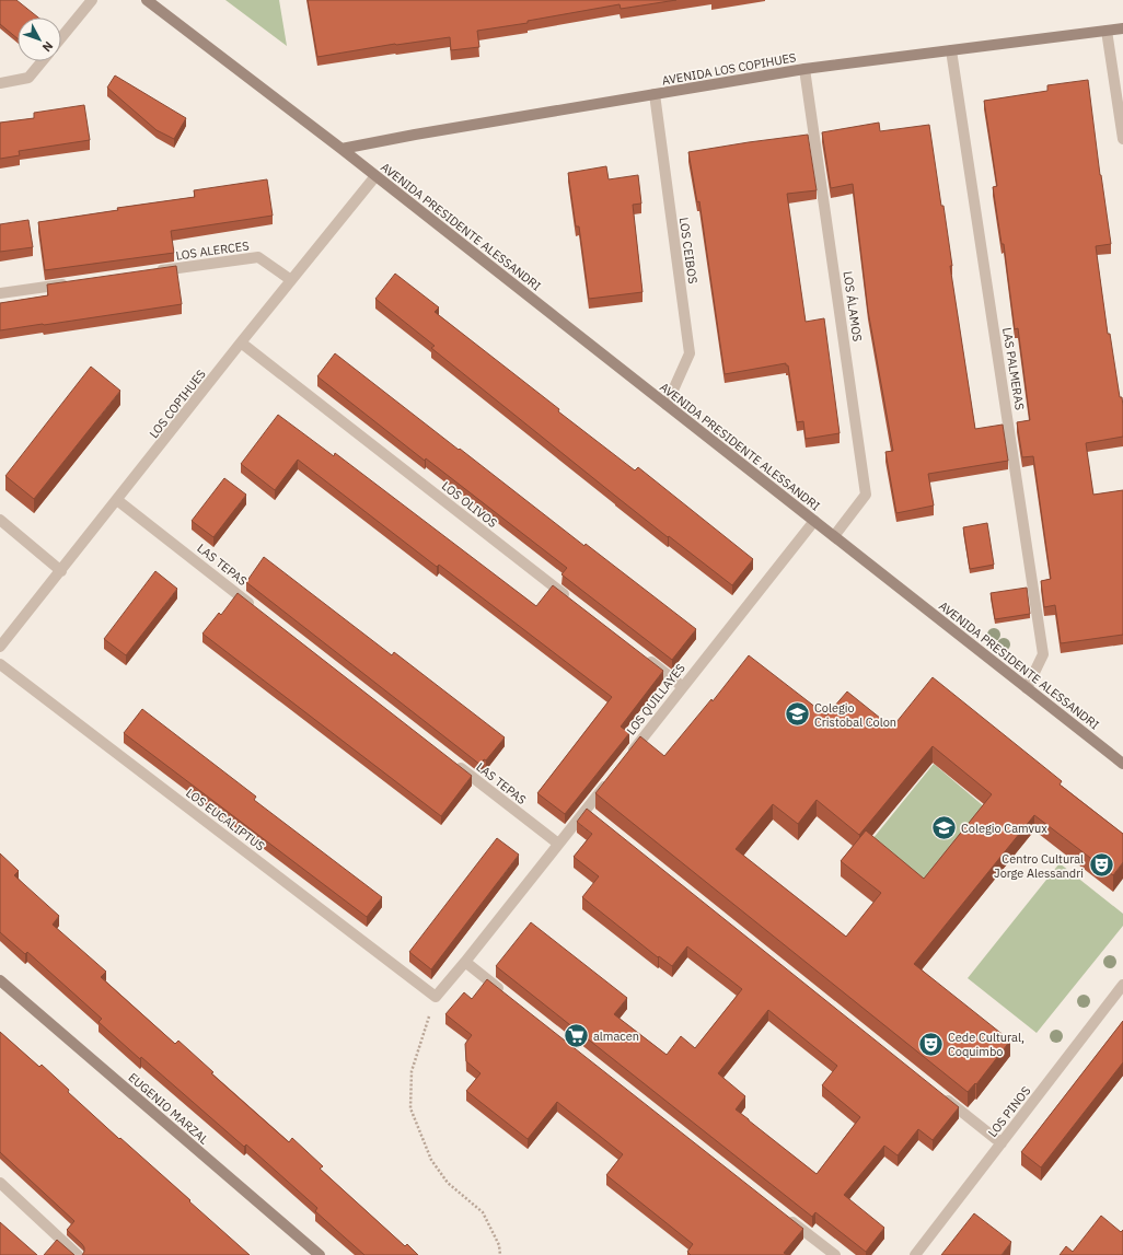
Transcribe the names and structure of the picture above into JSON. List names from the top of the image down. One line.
{"streets":{"main road":["AVENIDA LOS COPIHUES","AVENIDA PRESIDENTE ALESSANDRI","EUGENIO MARZAL"],"street":["LOS ALERCES","LOS CEIBOS","LOS ÁLAMOS","LAS PALMERAS","LOS COPIHUES","LOS OLIVOS","LAS TEPAS","LOS QUILLAYES","LOS EUCALIPTUS","LOS PINOS"]},"crossings":[["AVENIDA LOS COPIHUES","AVENIDA PRESIDENTE ALESSANDRI"],["AVENIDA LOS COPIHUES","LOS CEIBOS"],["AVENIDA LOS COPIHUES","LOS ÁLAMOS"],["AVENIDA LOS COPIHUES","LAS PALMERAS"],["AVENIDA PRESIDENTE ALESSANDRI","LOS CEIBOS"],["AVENIDA PRESIDENTE ALESSANDRI","LOS ÁLAMOS"],["AVENIDA PRESIDENTE ALESSANDRI","LAS PALMERAS"],["AVENIDA PRESIDENTE ALESSANDRI","LOS COPIHUES"],["AVENIDA PRESIDENTE ALESSANDRI","LOS QUILLAYES"],["LOS ALERCES","LOS COPIHUES"],["LOS COPIHUES","LOS OLIVOS"],["LOS COPIHUES","LAS TEPAS"]],"places":{"school or university":["Colegio Cristobal Colon","Colegio Camvux"],"theatre":["Centro Cultural Jorge Alessandri","Cede Cultural, Coquimbo"],"supermarket":["almacen"]},"north":"bottom right"}
